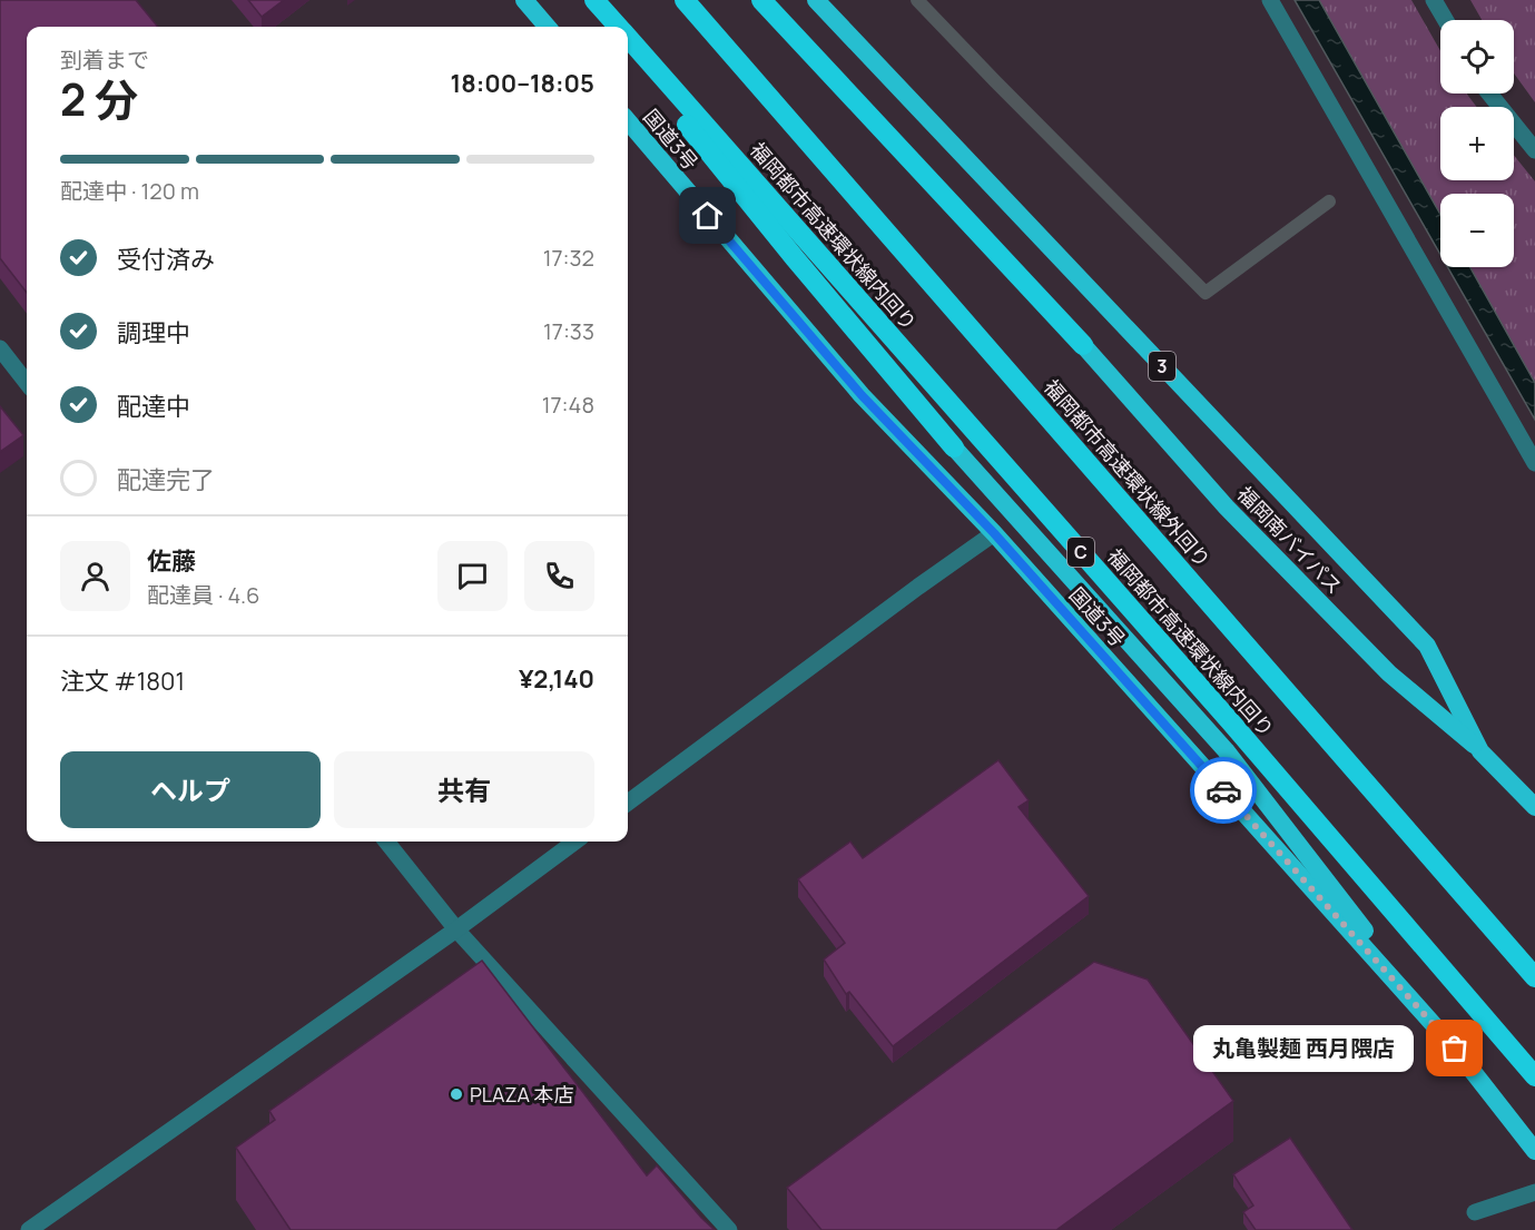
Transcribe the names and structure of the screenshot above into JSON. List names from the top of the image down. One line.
{"streets":{"highway":["国道3号","福岡都市高速環状線内回り","3","福岡都市高速環状線外回り","福岡南バイパス","C"]},"crossings":[["3","福岡南バイパス"]],"places":["丸亀製麺 西月隈店","PLAZA 本店"],"page":{"map_buttons":["+","−"],"heading":["2 分","到着まで","18:00–18:05"],"panel":["佐藤","配達員 · 4.6","注文 #1801","¥2,140"],"bar":"配達中 · 120 m","list":[["受付済み","17:32"],["調理中","17:33"],["配達中","17:48"],"配達完了"],"buttons":["ヘルプ","共有"],"bubble":"丸亀製麺 西月隈店"}}
